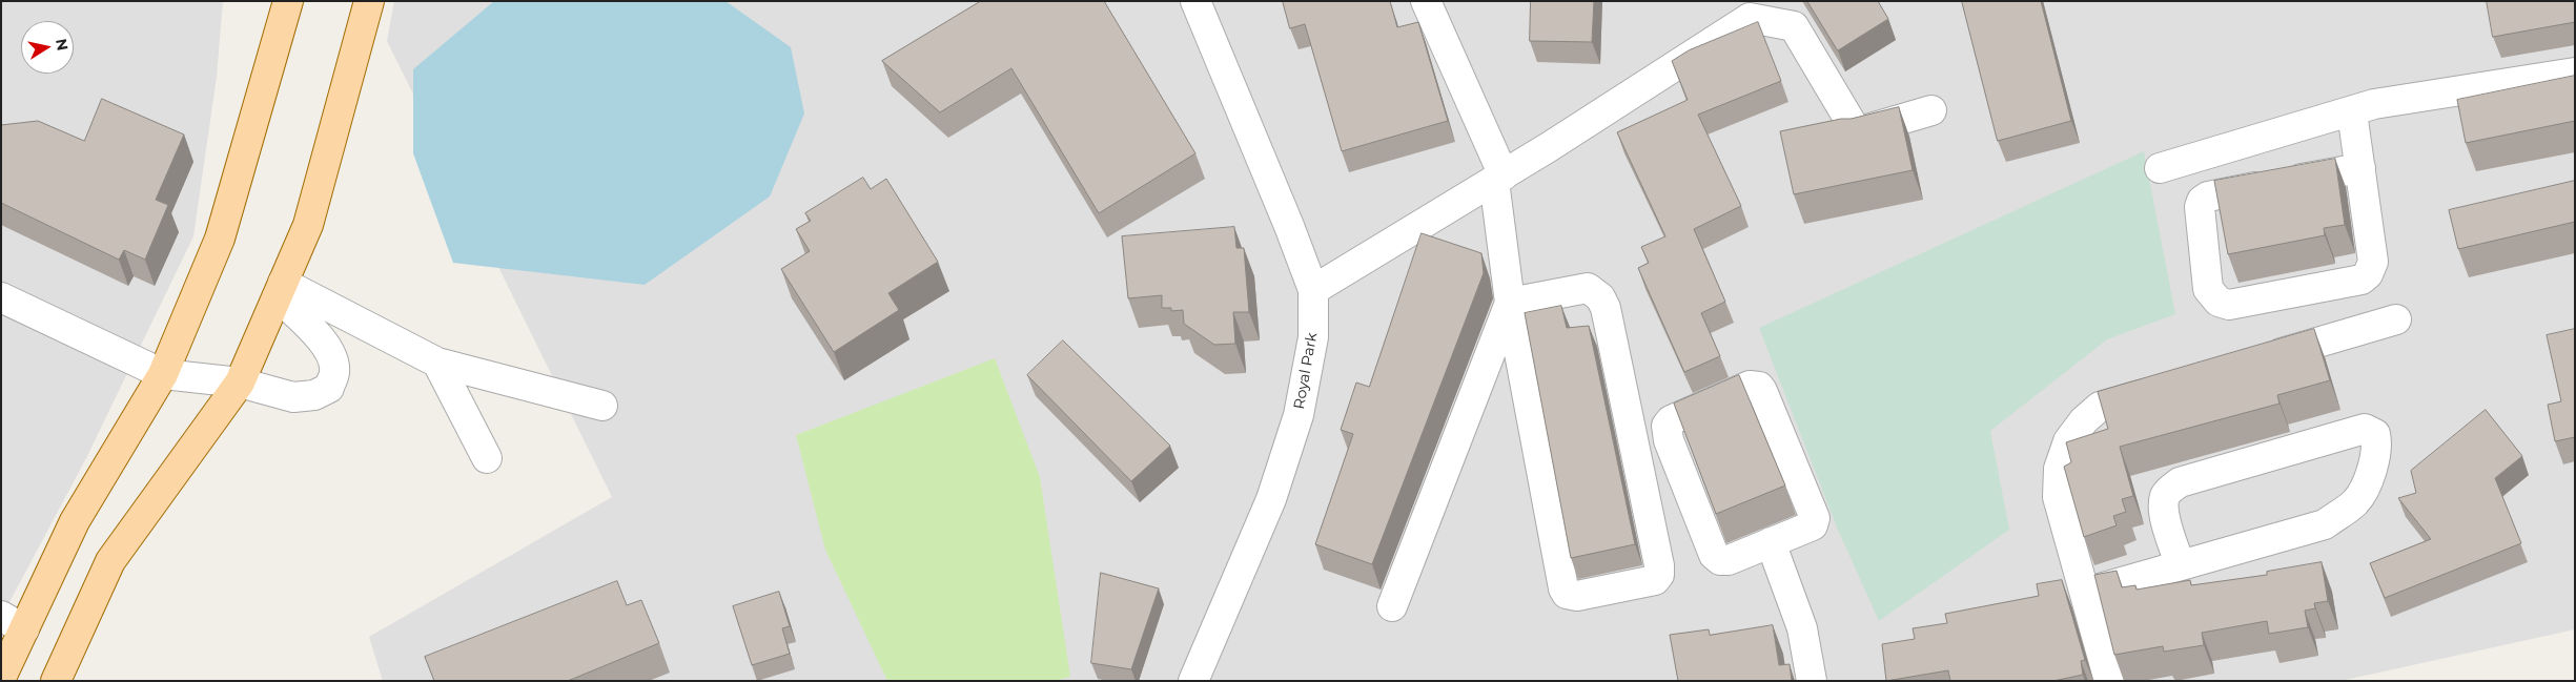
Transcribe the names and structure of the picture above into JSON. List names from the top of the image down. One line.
{"streets":{"street":["Royal Park"]},"north":"right"}
